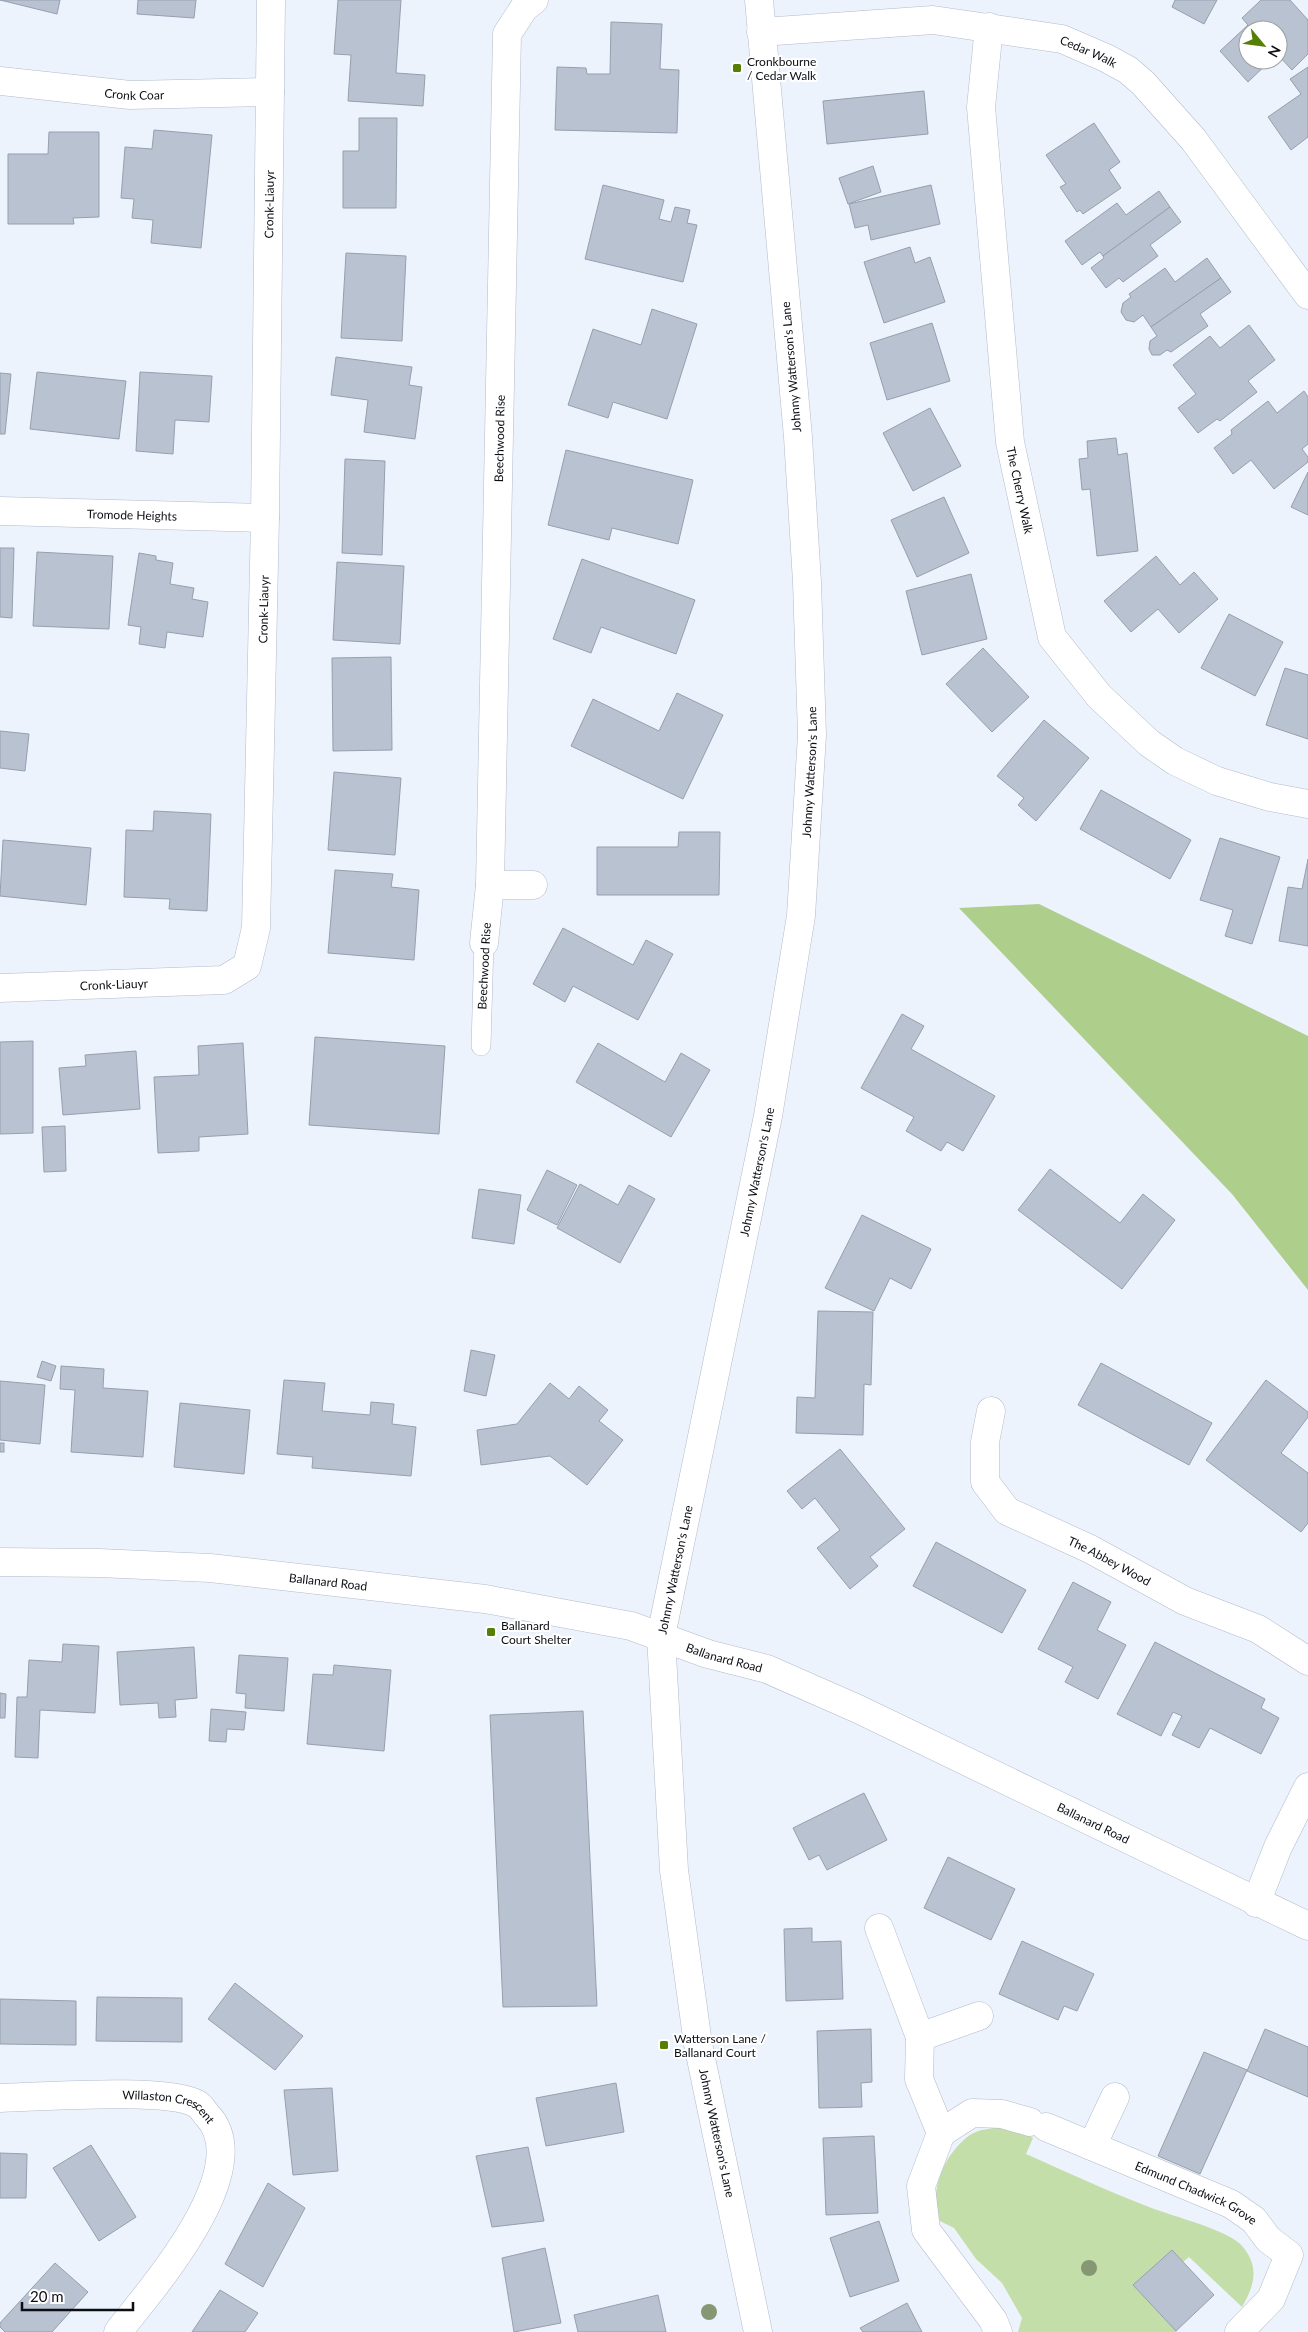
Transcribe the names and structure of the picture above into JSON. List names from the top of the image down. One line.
{"streets":{"main road":["Cedar Walk","Cronk Coar","Cronk-Liauyr","Johnny Watterson's Lane","Beechwood Rise","The Cherry Walk","Tromode Heights","The Abbey Wood","Ballanard Road","Willaston Crescent","Edmund Chadwick Grove"]},"crossings":[["Cedar Walk","Johnny Watterson's Lane"],["Cedar Walk","The Cherry Walk"],["Cronk Coar","Cronk-Liauyr"],["Cronk-Liauyr","Tromode Heights"],["Johnny Watterson's Lane","Ballanard Road"]],"places":{"transit":["Cronkbourne / Cedar Walk","Ballanard Court Shelter","Watterson Lane / Ballanard Court"]},"scale_bar":"20 m","north":"bottom right"}
